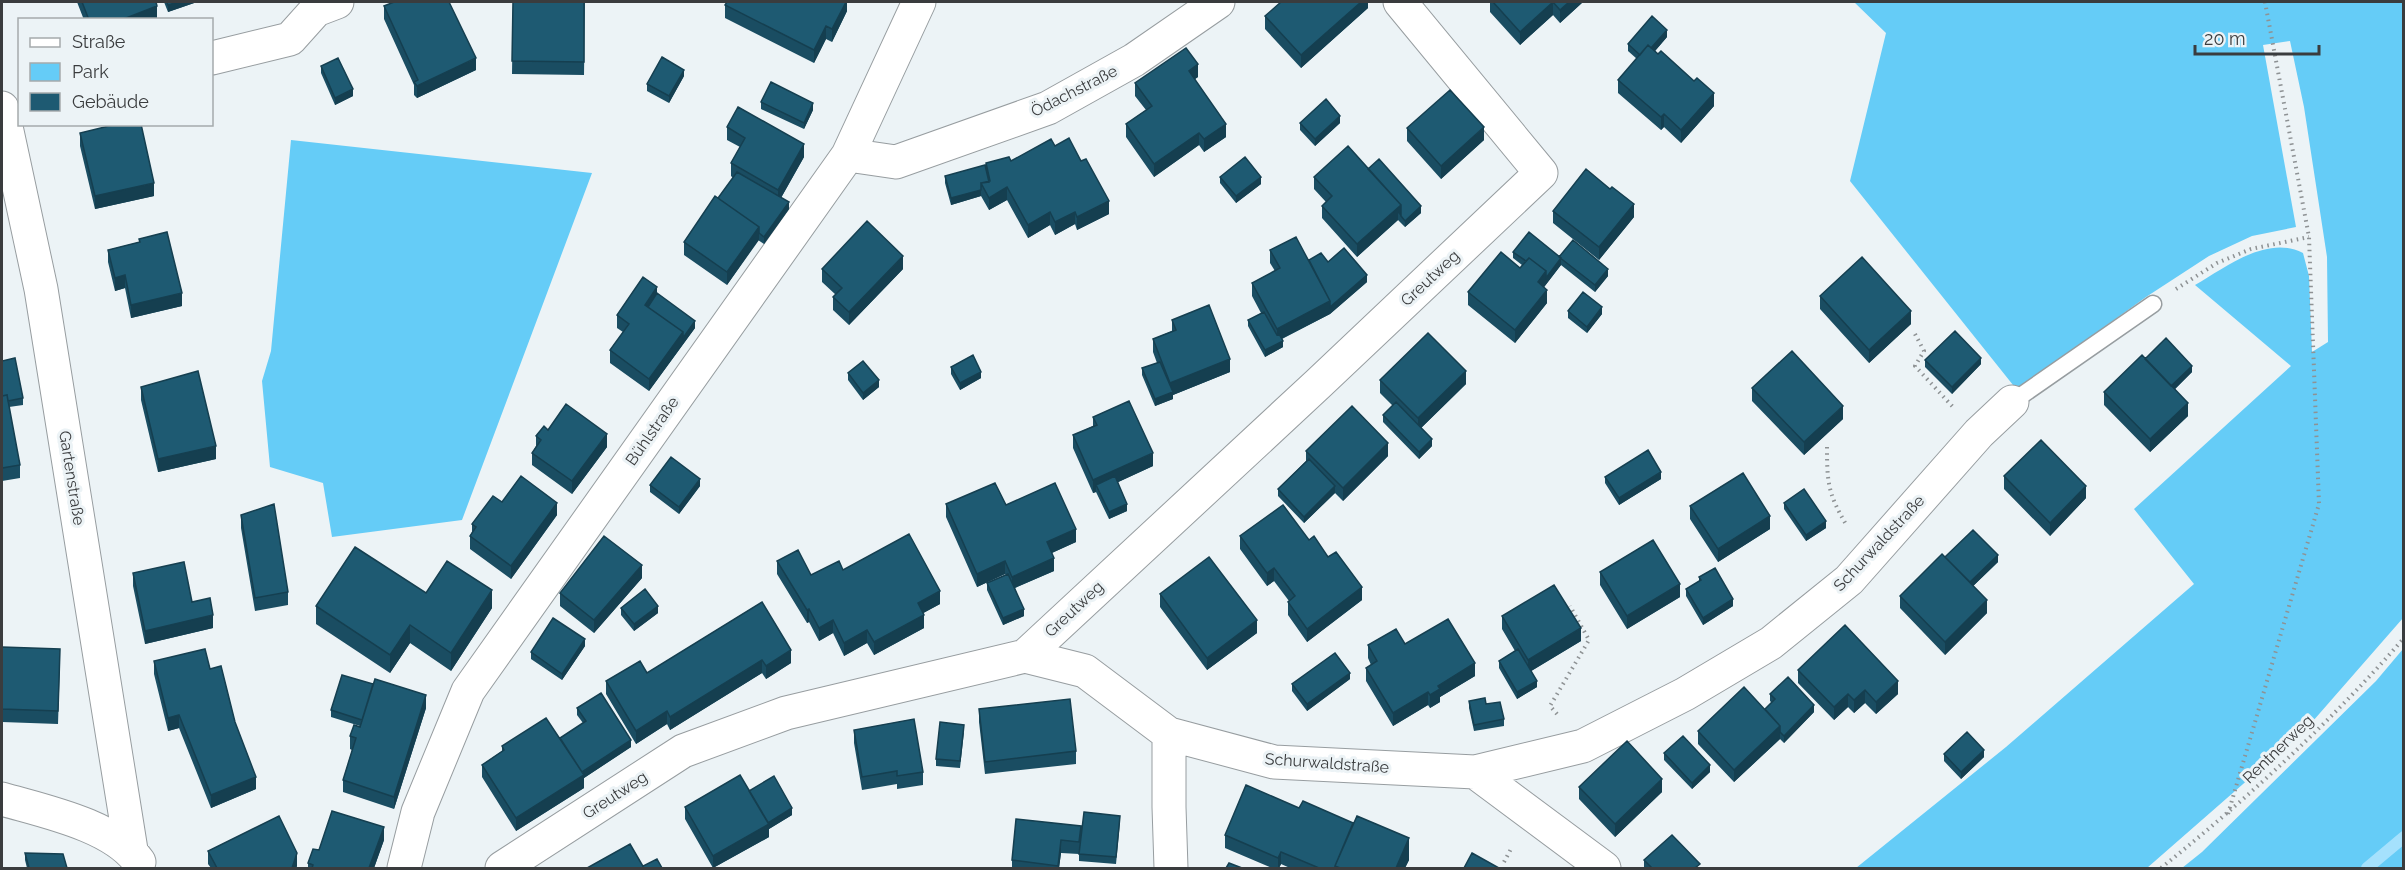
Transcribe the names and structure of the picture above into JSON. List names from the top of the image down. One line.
{"streets":{"street":["Ödachstraße","Greutweg","Bühlstraße","Gartenstraße","Schurwaldstraße"],"path":["Rentnerweg"]},"crossings":[["Ödachstraße","Bühlstraße"],["Greutweg","Schurwaldstraße"]],"legend":["Straße","Park","Gebäude"],"scale_bar":"20 m"}
